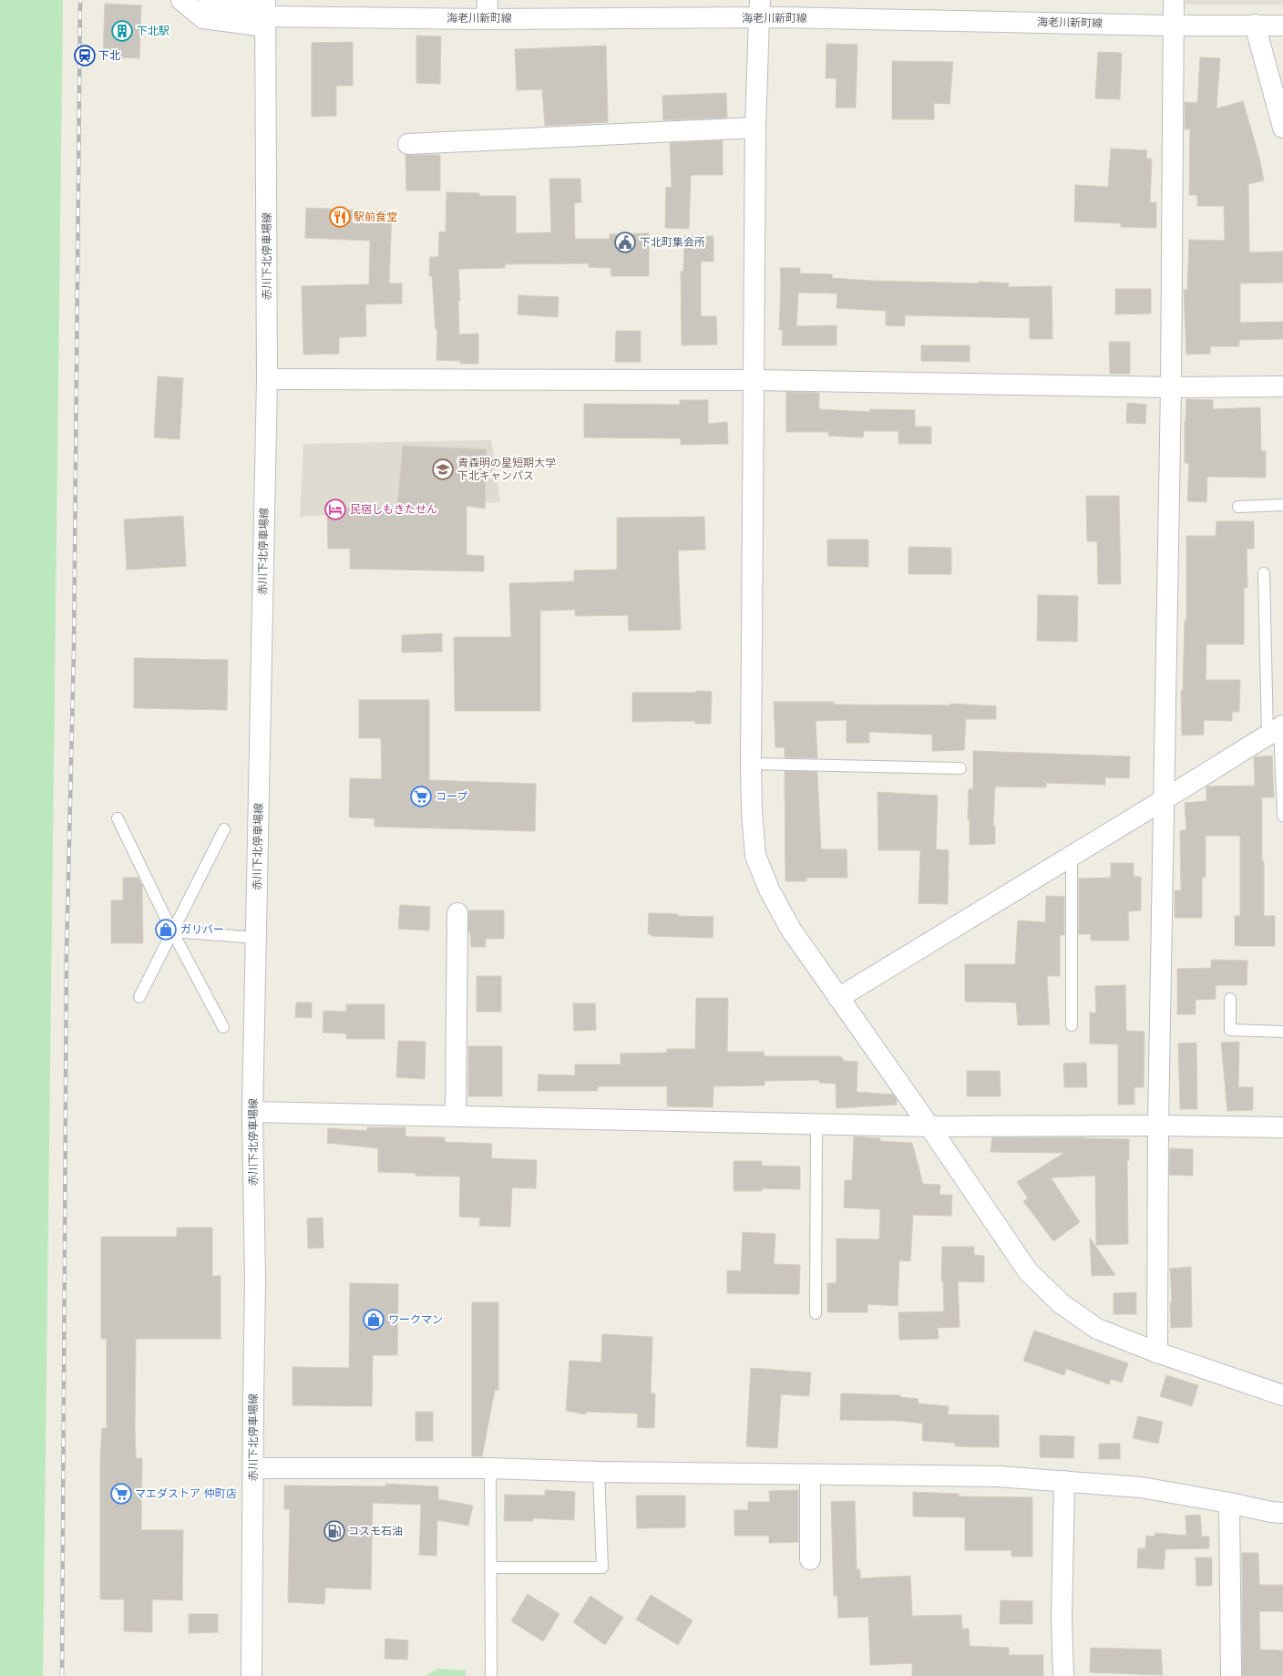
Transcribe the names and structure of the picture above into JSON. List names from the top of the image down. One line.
{"streets":{"street":["海老川新町線","赤川下北停車場線"]},"crossings":[["海老川新町線","赤川下北停車場線"]],"places":{"building":["下北駅"],"station":["下北"],"restaurant":["駅前食堂"],"public building":["下北町集会所"],"school or university":["青森明の星短期大学 下北キャンパス"],"hotel":["民宿しもきたせん"],"supermarket":["コープ","マエダストア 仲町店"],"shop":["ガリバー","ワークマン"],"fuel station":["コスモ石油"]}}
